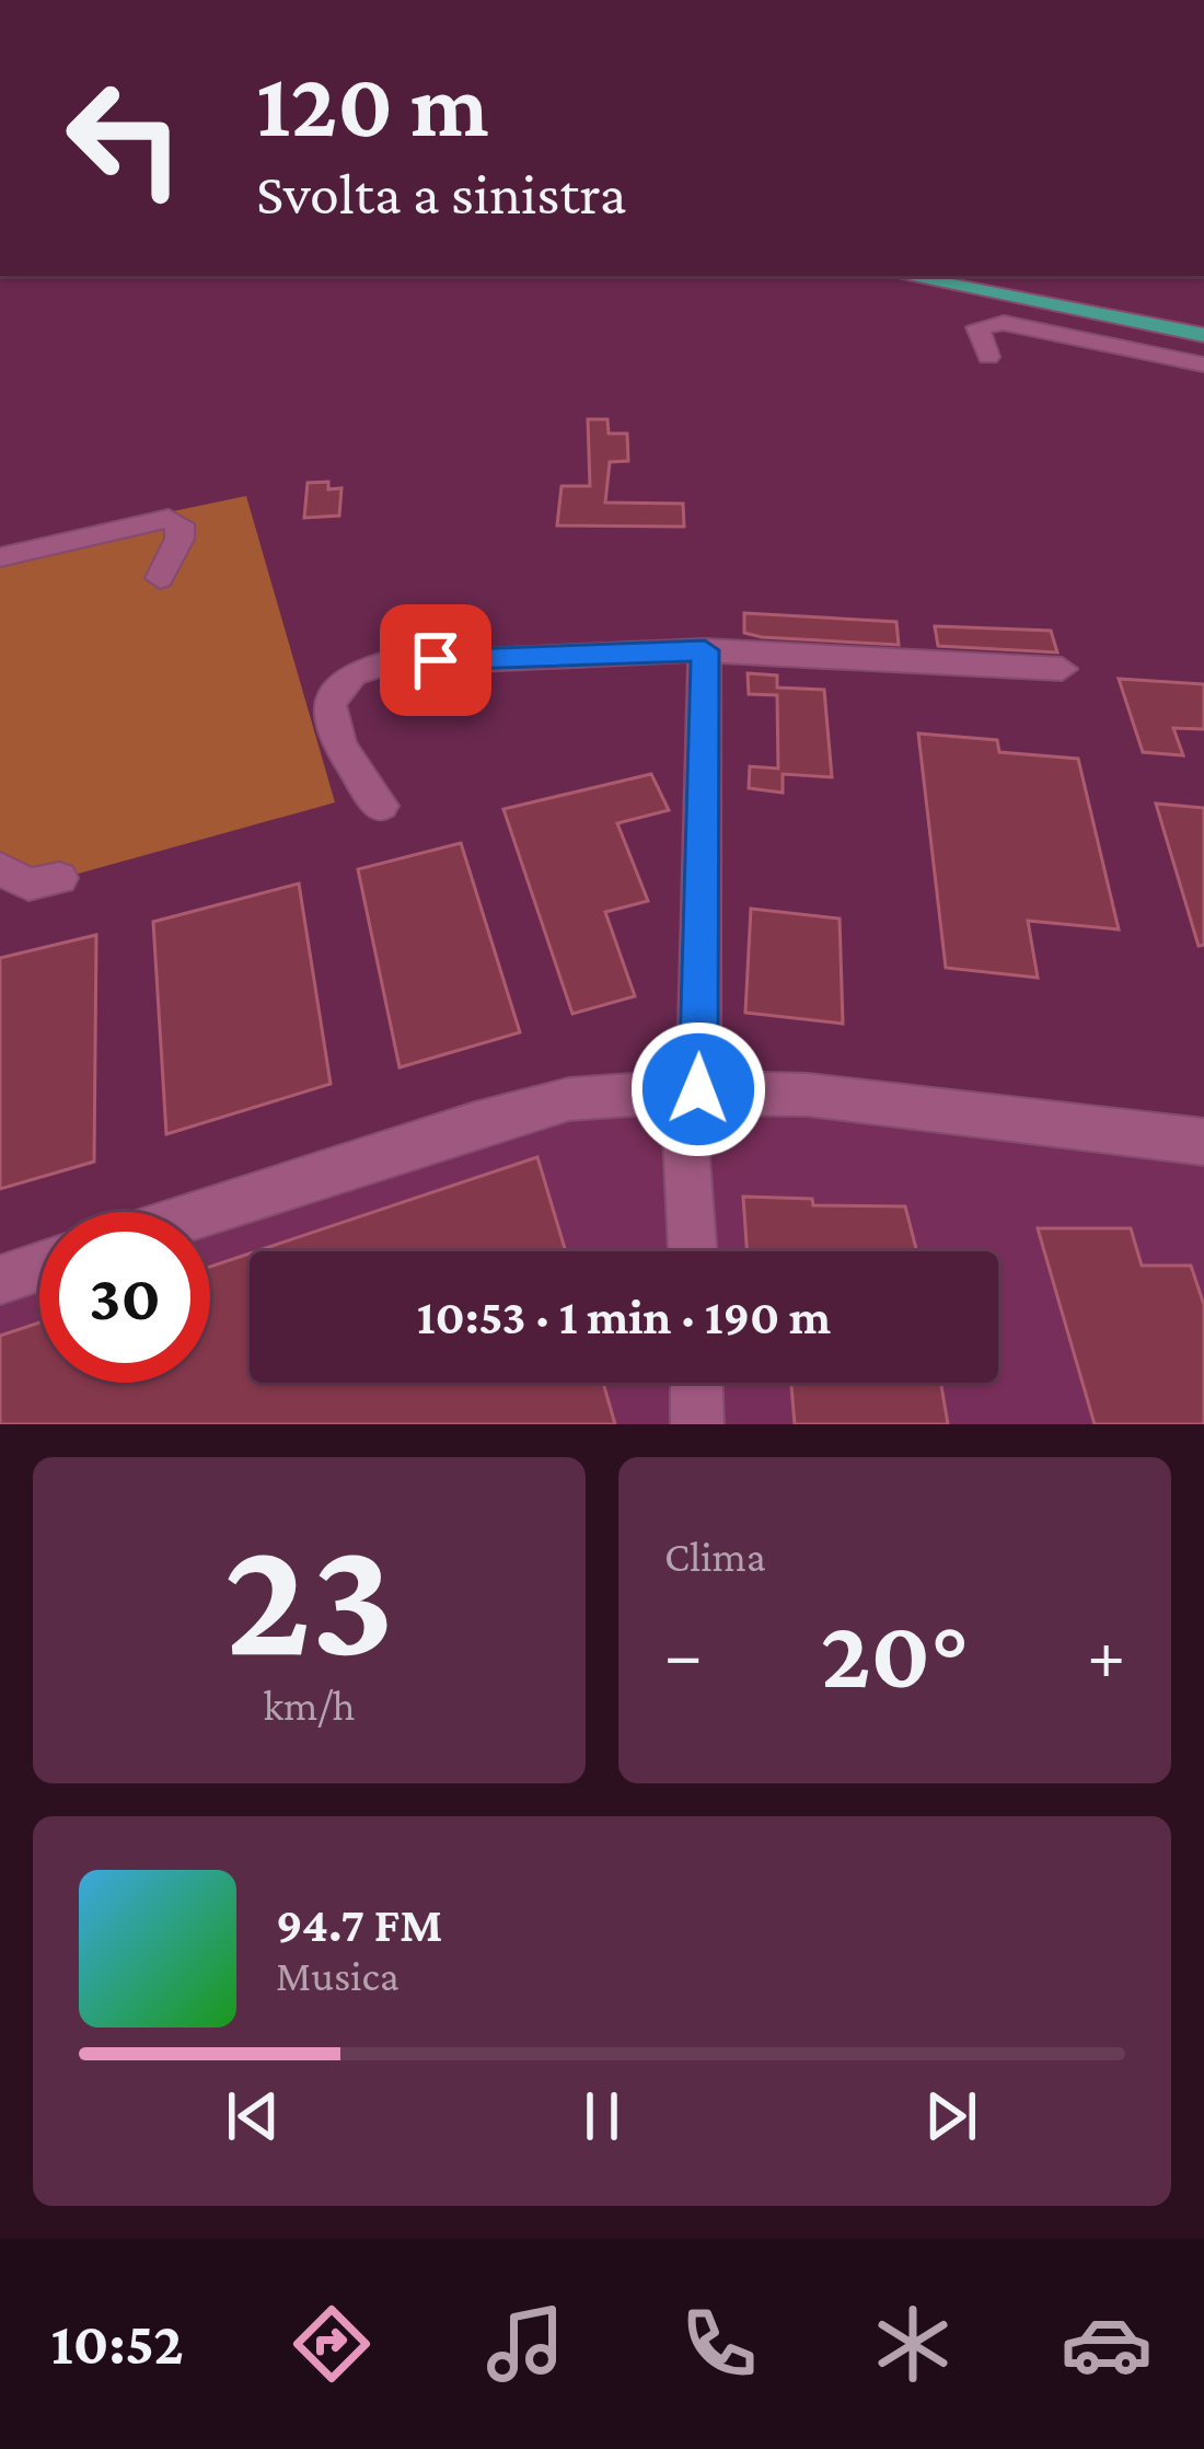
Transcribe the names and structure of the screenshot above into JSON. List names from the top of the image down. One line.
{"page":{"turn":["120 m","Svolta a sinistra"],"limit":"30","trip":"10:53 · 1 min · 190 m","tile":[["23","km/h"],"Clima"],"heat":["−","20°","+"],"song":["94.7 FM","Musica"],"tabs":"10:52"}}
